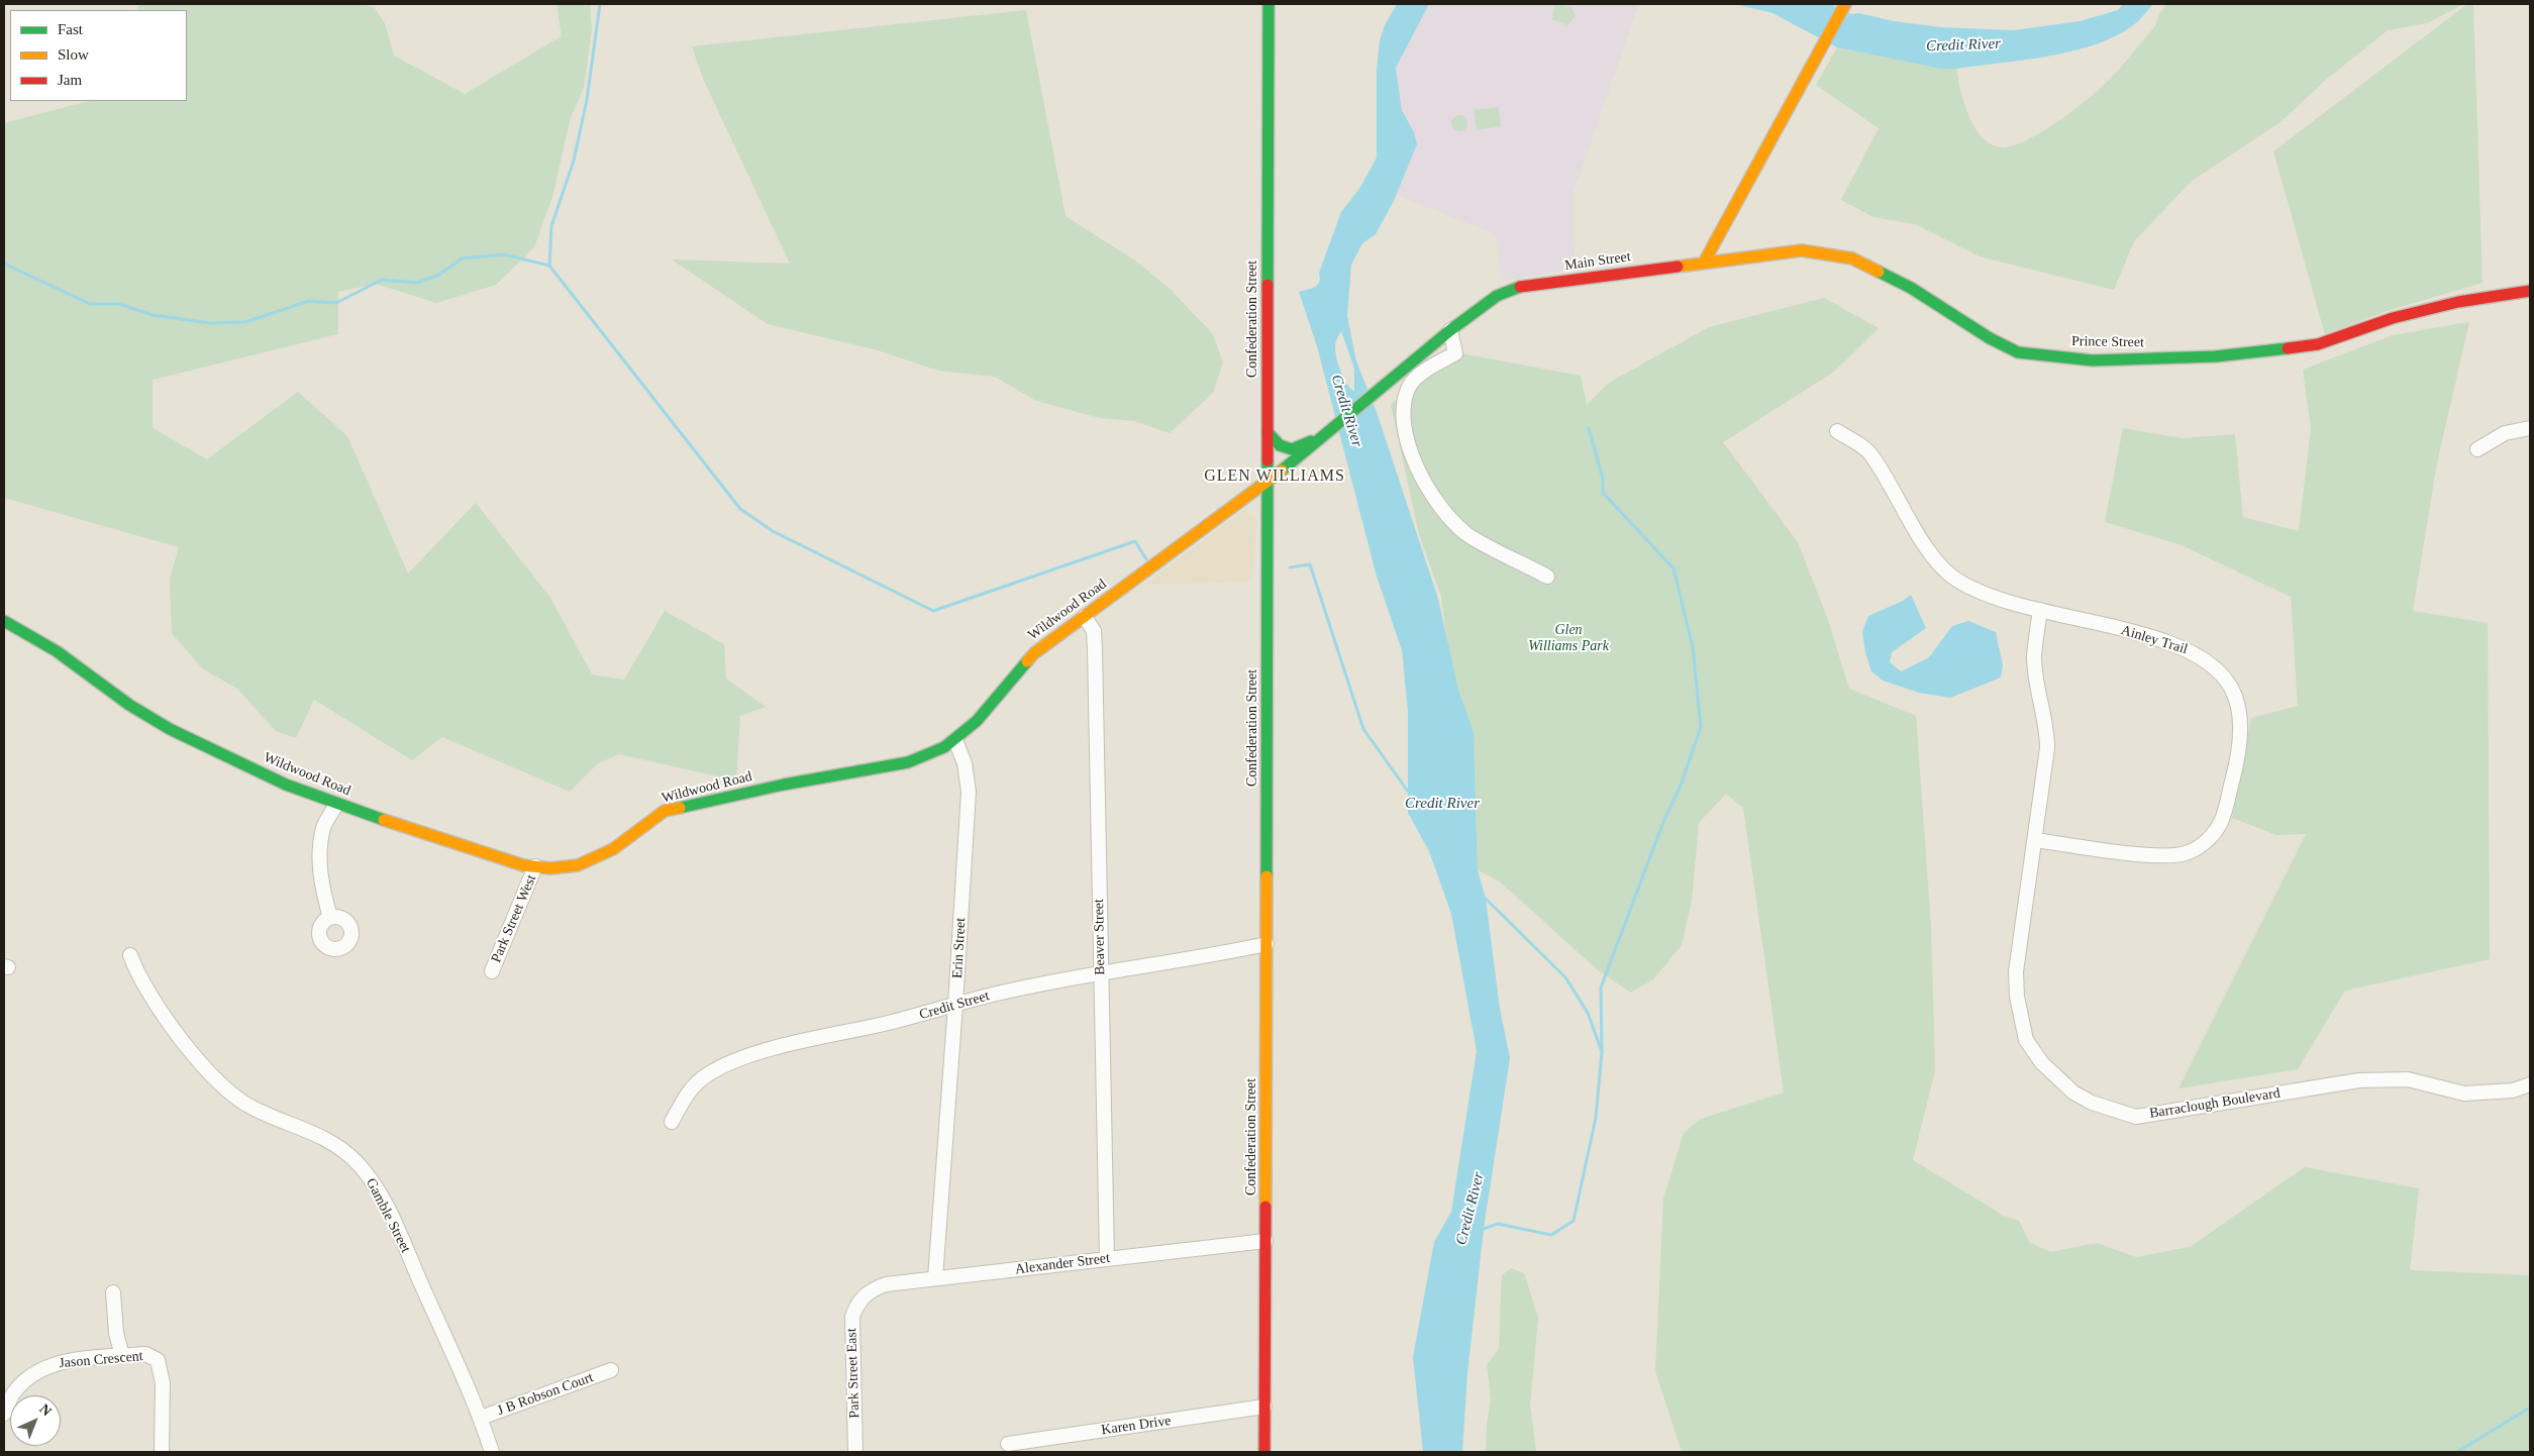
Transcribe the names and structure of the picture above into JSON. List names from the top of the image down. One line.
{"streets":{"street":["Main Street","Confederation Street","Prince Street","Wildwood Road","Ainley Trail","Park Street West","Beaver Street","Erin Street","Credit Street","Barraclough Boulevard","Gamble Street","Alexander Street","Jason Crescent","Park Street East","J B Robson Court","Karen Drive"]},"crossings":[["Main Street","Confederation Street"],["Main Street","Prince Street"],["Main Street","Wildwood Road"],["Confederation Street","Wildwood Road"],["Confederation Street","Credit Street"],["Confederation Street","Alexander Street"],["Confederation Street","Karen Drive"],["Wildwood Road","Park Street West"],["Wildwood Road","Beaver Street"],["Wildwood Road","Erin Street"],["Ainley Trail","Barraclough Boulevard"],["Beaver Street","Credit Street"],["Beaver Street","Alexander Street"],["Erin Street","Credit Street"],["Erin Street","Alexander Street"],["Gamble Street","J B Robson Court"],["Alexander Street","Park Street East"]],"districts":["GLEN WILLIAMS"],"water":["Credit River"],"parks":["Glen Williams Park"],"legend":["Fast","Slow","Jam"],"north":"top right"}
